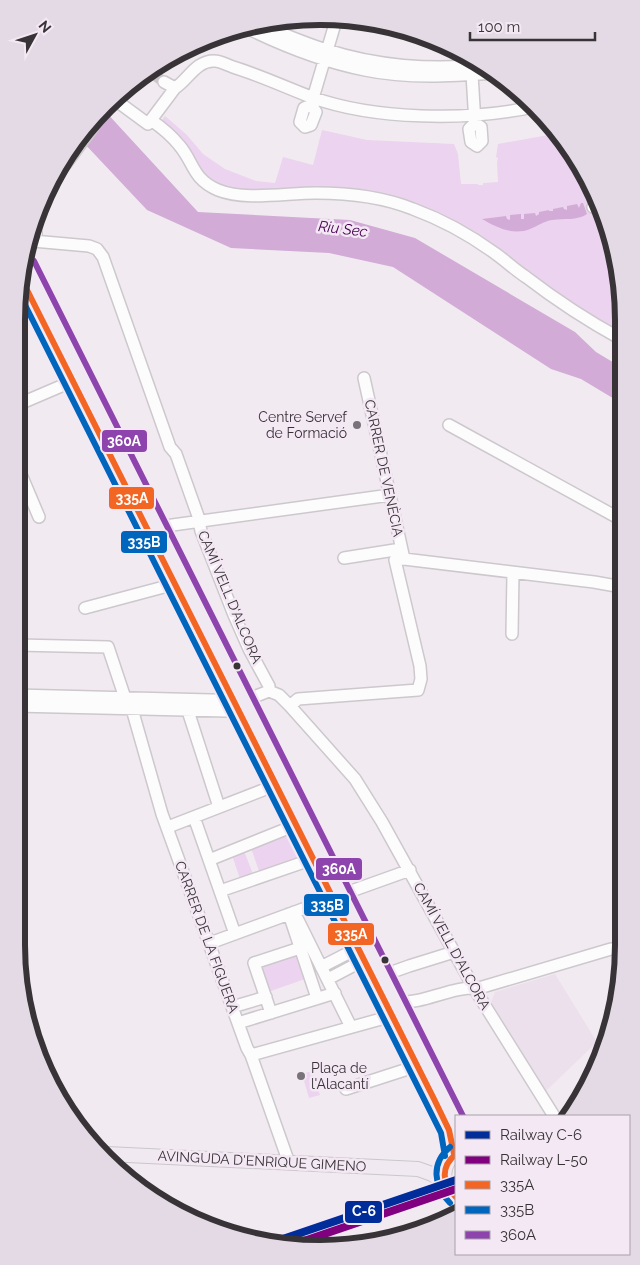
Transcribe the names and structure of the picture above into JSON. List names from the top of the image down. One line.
{"streets":{"main road":["AVINGUDA D'ENRIQUE GIMENO"],"street":["CARRER DE VENÈCIA","CAMÍ VELL D'ALCORA","CARRER DE LA FIGUERA"]},"crossings":[["CARRER DE LA FIGUERA","AVINGUDA D'ENRIQUE GIMENO"]],"water":["Riu Sec"],"places":["Centre Servef de Formació","Plaça de l'Alacantí"],"lines":["transit line 360A","transit line 335A","transit line 335B","rail line C-6","rail line L-50"],"legend":["Railway C-6","Railway L-50","335A","335B","360A"],"scale_bar":"100 m","north":"top right"}
